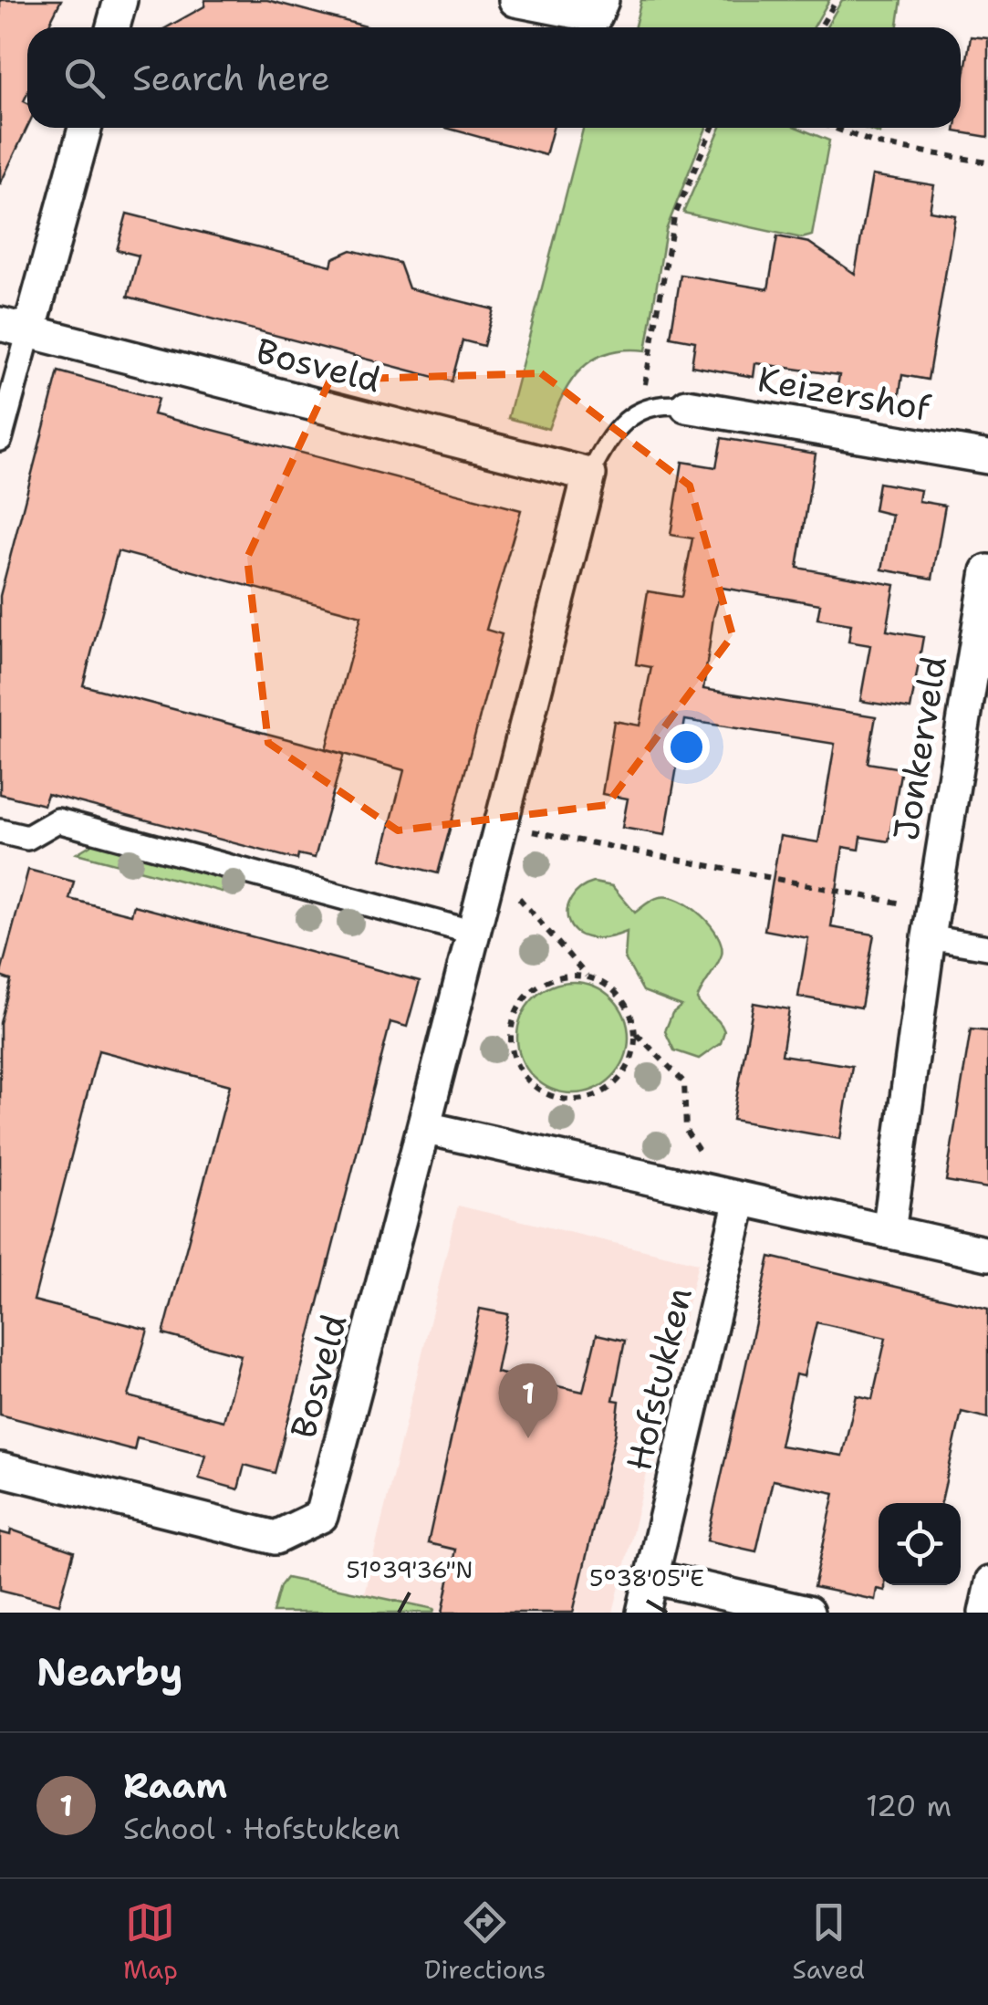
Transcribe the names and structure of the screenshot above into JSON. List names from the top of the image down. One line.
{"streets":{"street":["Bosveld","Keizershof","Jonkerveld","Hofstukken"]},"page":{"search":"Search here","pins":"1","heading":"Nearby","list":[{"mark":"1","name":"Raam","note":"School · Hofstukken","value":"120 m"}],"nav":["Map","Directions","Saved"]},"coordinates":["51°39'36\"N","5°38'05\"E"]}
